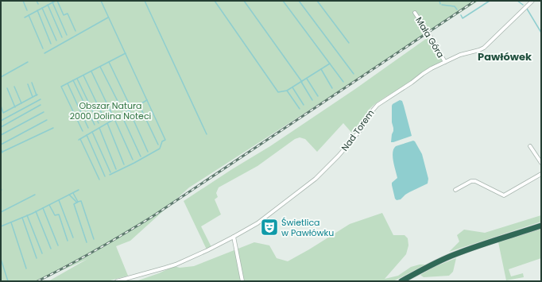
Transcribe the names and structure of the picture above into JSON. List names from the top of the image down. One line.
{"streets":{"street":["Mała Góra","Nad Torem"]},"crossings":[["Mała Góra","Nad Torem"]],"districts":["Pawłówek"],"parks":["Obszar Natura 2000 Dolina Noteci"],"places":{"theatre":["Świetlica w Pawłówku"]}}
